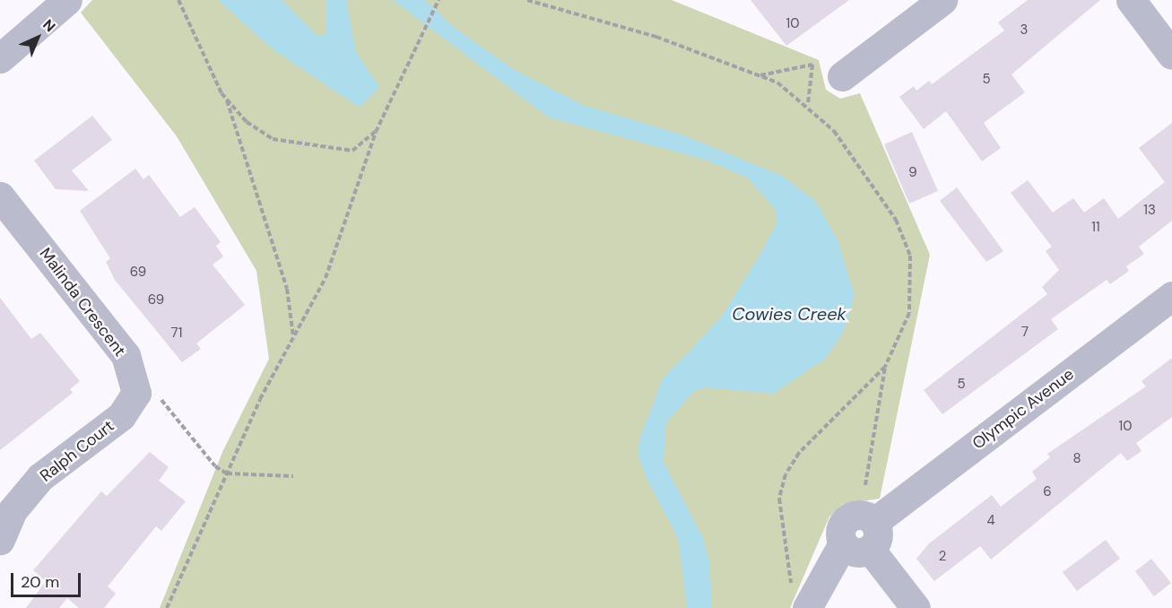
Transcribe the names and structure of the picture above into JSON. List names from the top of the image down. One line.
{"streets":{"street":["Malinda Crescent","Olympic Avenue","Ralph Court"]},"crossings":[["Malinda Crescent","Ralph Court"]],"water":["Cowies Creek"],"house_numbers":["10","3","5","9","13","11","69","69","7","71","5","10","8","6","4","2"],"scale_bar":"20 m","north":"top right"}
